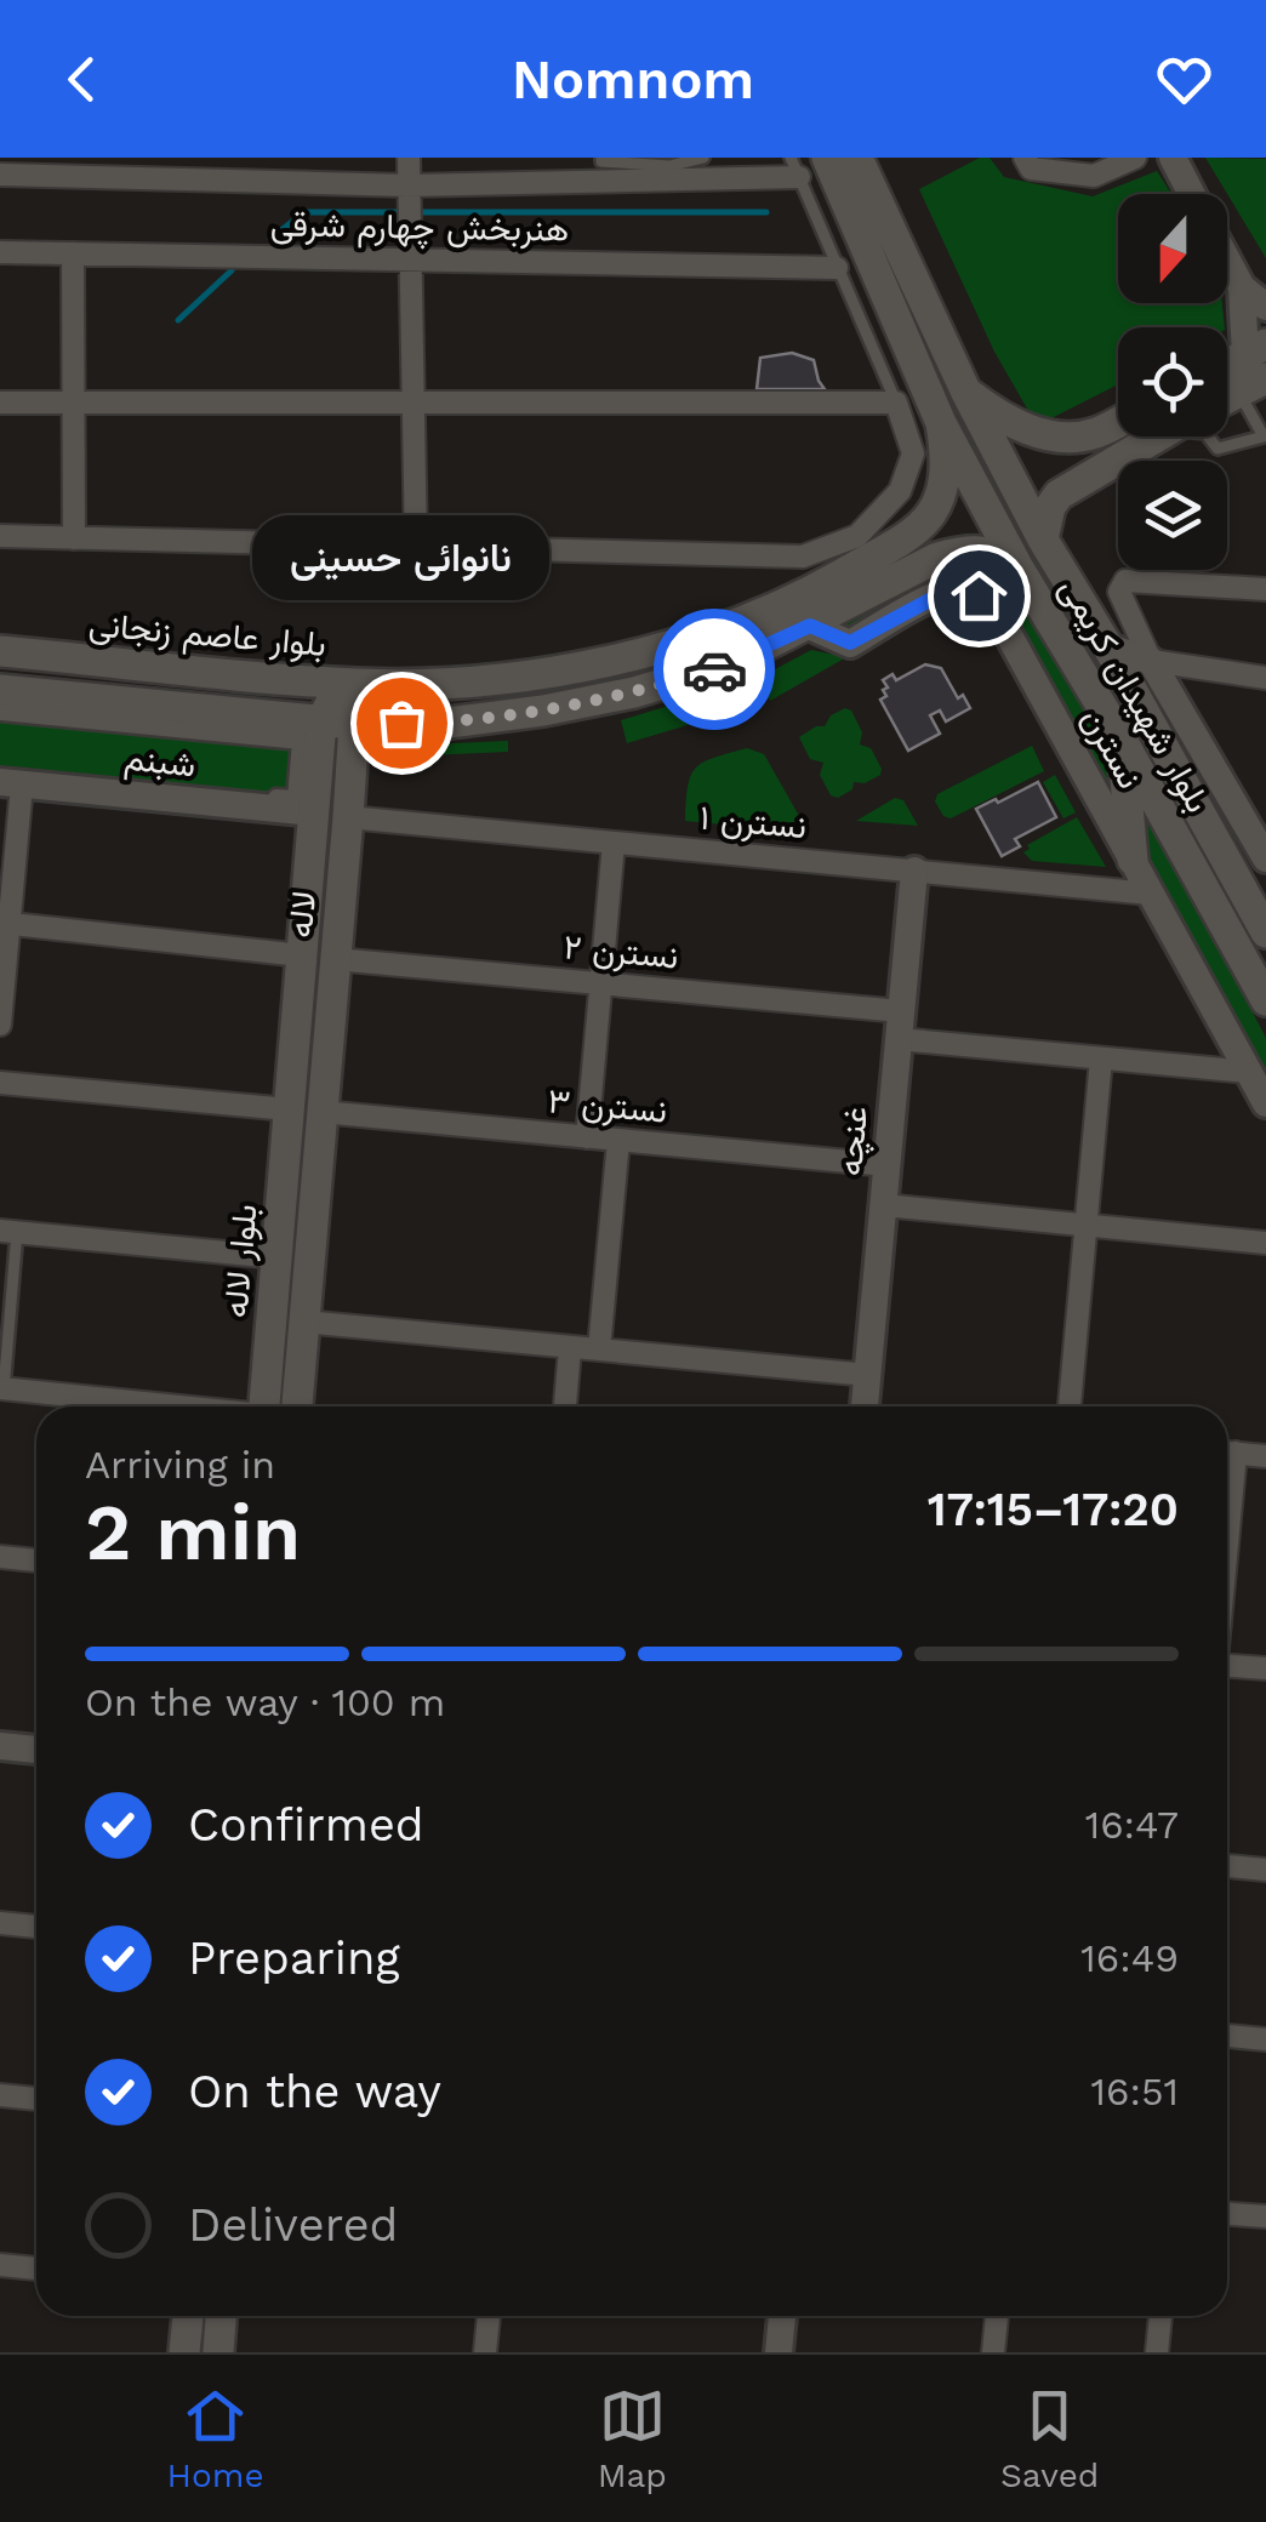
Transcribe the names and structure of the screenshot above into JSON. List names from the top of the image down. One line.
{"streets":{"main road":["بلوار عاصم زنجانی","بلوار شهیدان کریمی","لاله","بلوار لاله"],"street":["هنربخش چهارم شرقی","نسترن","شبنم","نسترن ۱","نسترن ۲","نسترن ۳","غنچه"]},"crossings":[["بلوار عاصم زنجانی","بلوار شهیدان کریمی"],["نسترن","نسترن ۱"],["نسترن","نسترن ۲"],["شبنم","لاله"],["نسترن ۱","لاله"],["نسترن ۱","غنچه"],["لاله","نسترن ۲"],["لاله","نسترن ۳"],["لاله","بلوار لاله"],["نسترن ۲","غنچه"],["نسترن ۳","غنچه"],["نسترن ۳","بلوار لاله"]],"places":["نانوائی حسینی"],"north":"bottom","page":{"header":"Nomnom","bubble":"نانوائی حسینی","heading":["2 min","Arriving in","17:15–17:20"],"bar":"On the way · 100 m","list":[["Confirmed","16:47"],["Preparing","16:49"],["On the way","16:51"],"Delivered"],"tabs":["Home","Map","Saved"]}}
